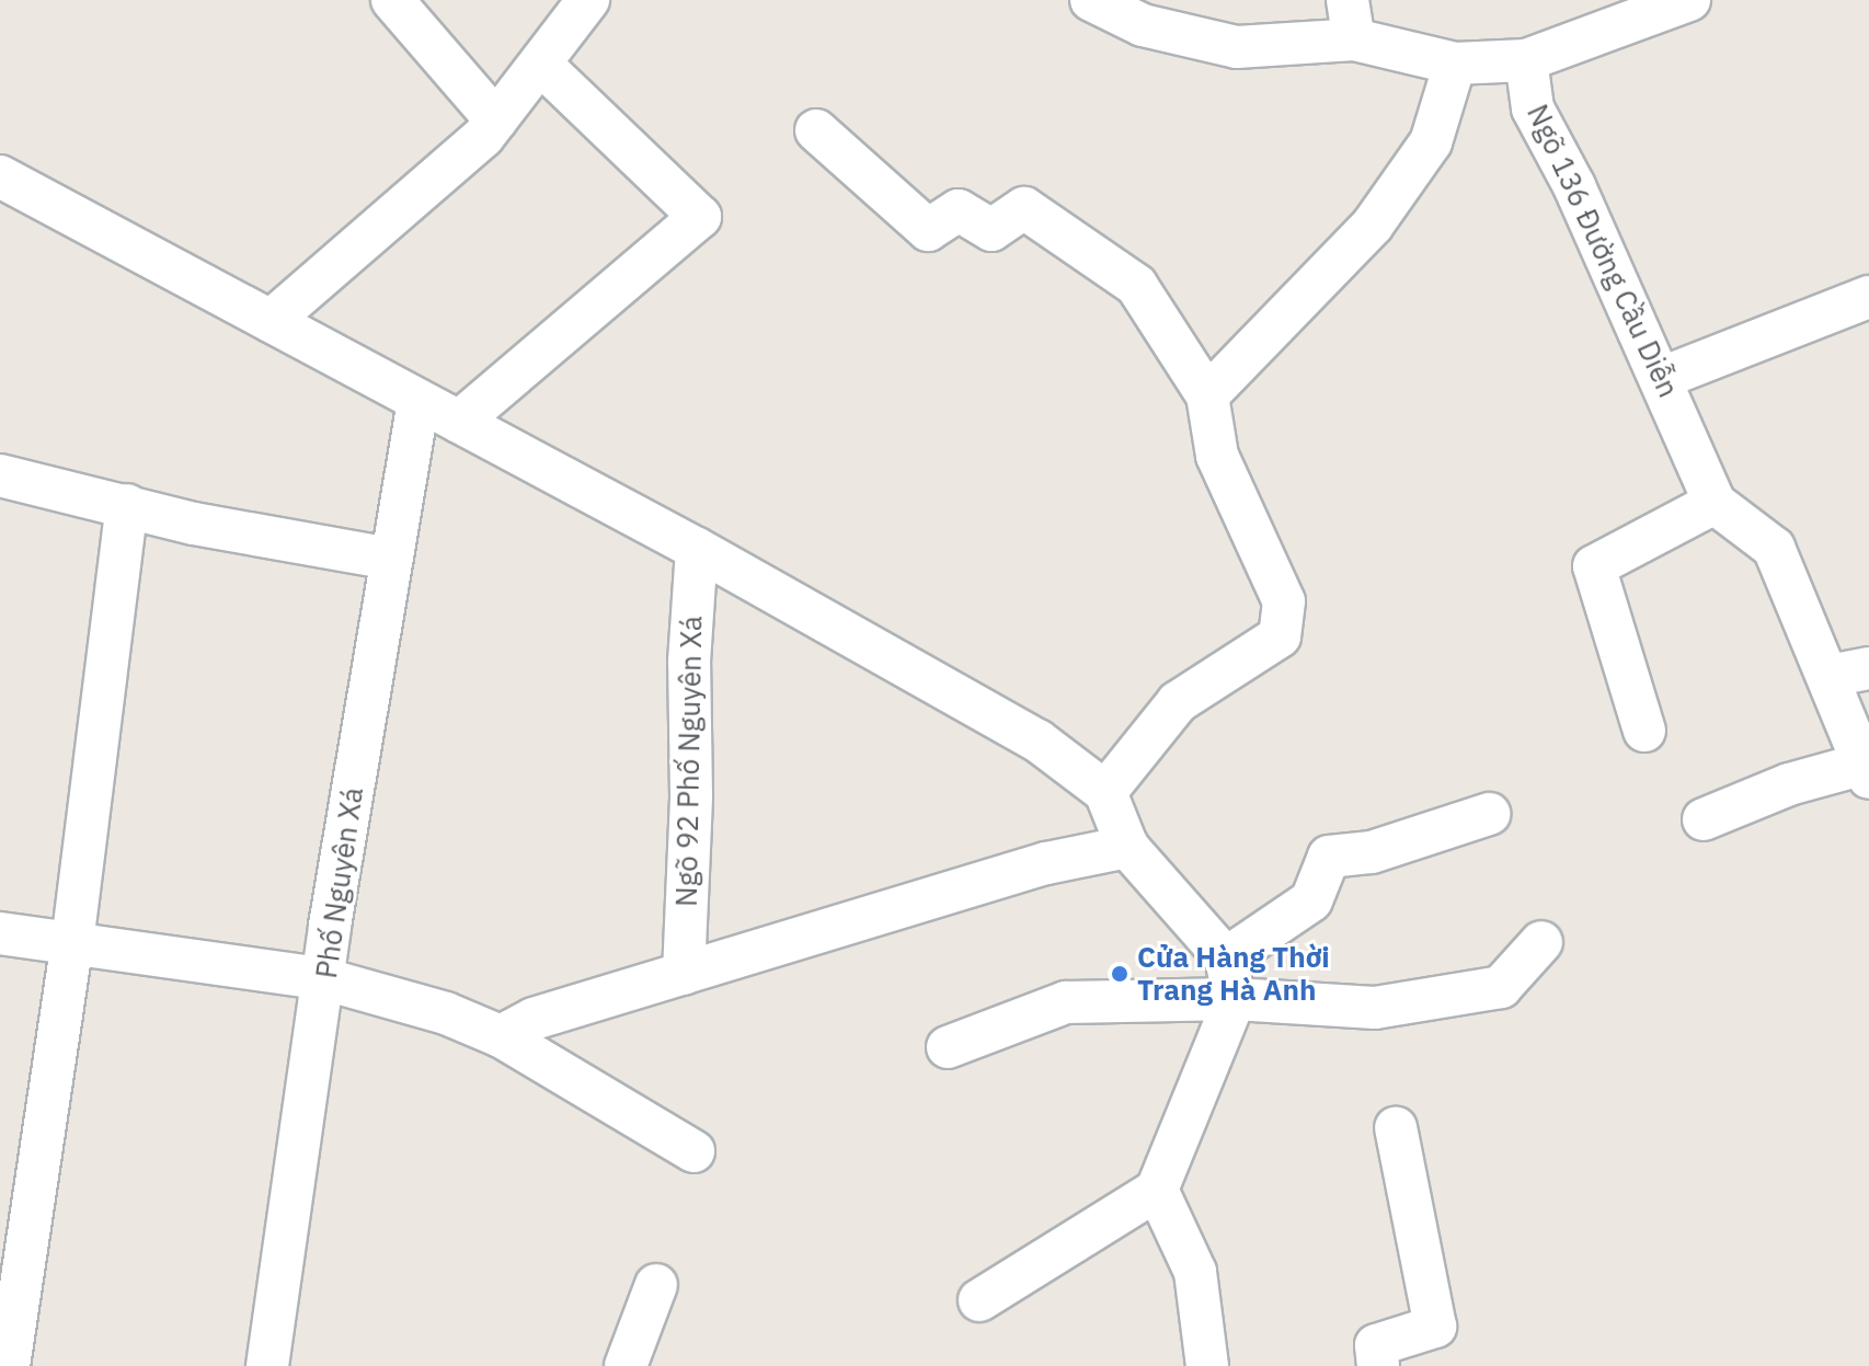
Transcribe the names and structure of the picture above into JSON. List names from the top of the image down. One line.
{"streets":{"street":["Ngõ 136 Đường Cầu Diễn","Ngõ 92 Phố Nguyên Xá","Phố Nguyên Xá"]},"places":["Cửa Hàng Thời Trang Hà Anh"]}
